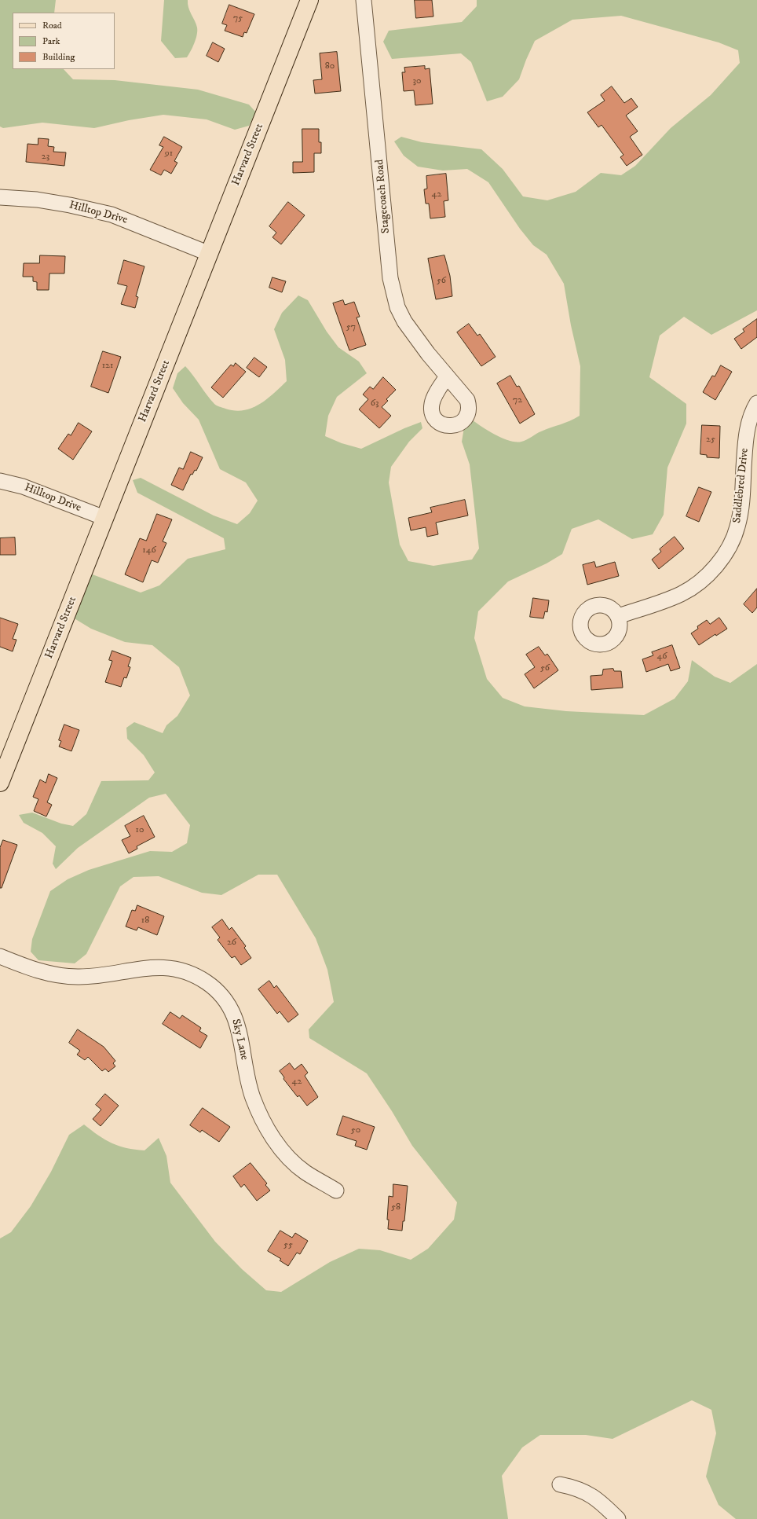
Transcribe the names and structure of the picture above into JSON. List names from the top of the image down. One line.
{"streets":{"main road":["Harvard Street"],"street":["Stagecoach Road","Hilltop Drive","Saddlebred Drive","Sky Lane"]},"crossings":[["Harvard Street","Hilltop Drive"]],"house_numbers":["75","80","30","91","23","42","56","57","121","72","63","25","146","46","56","10","18","26","42","50","58","55"],"legend":["Road","Park","Building"]}
